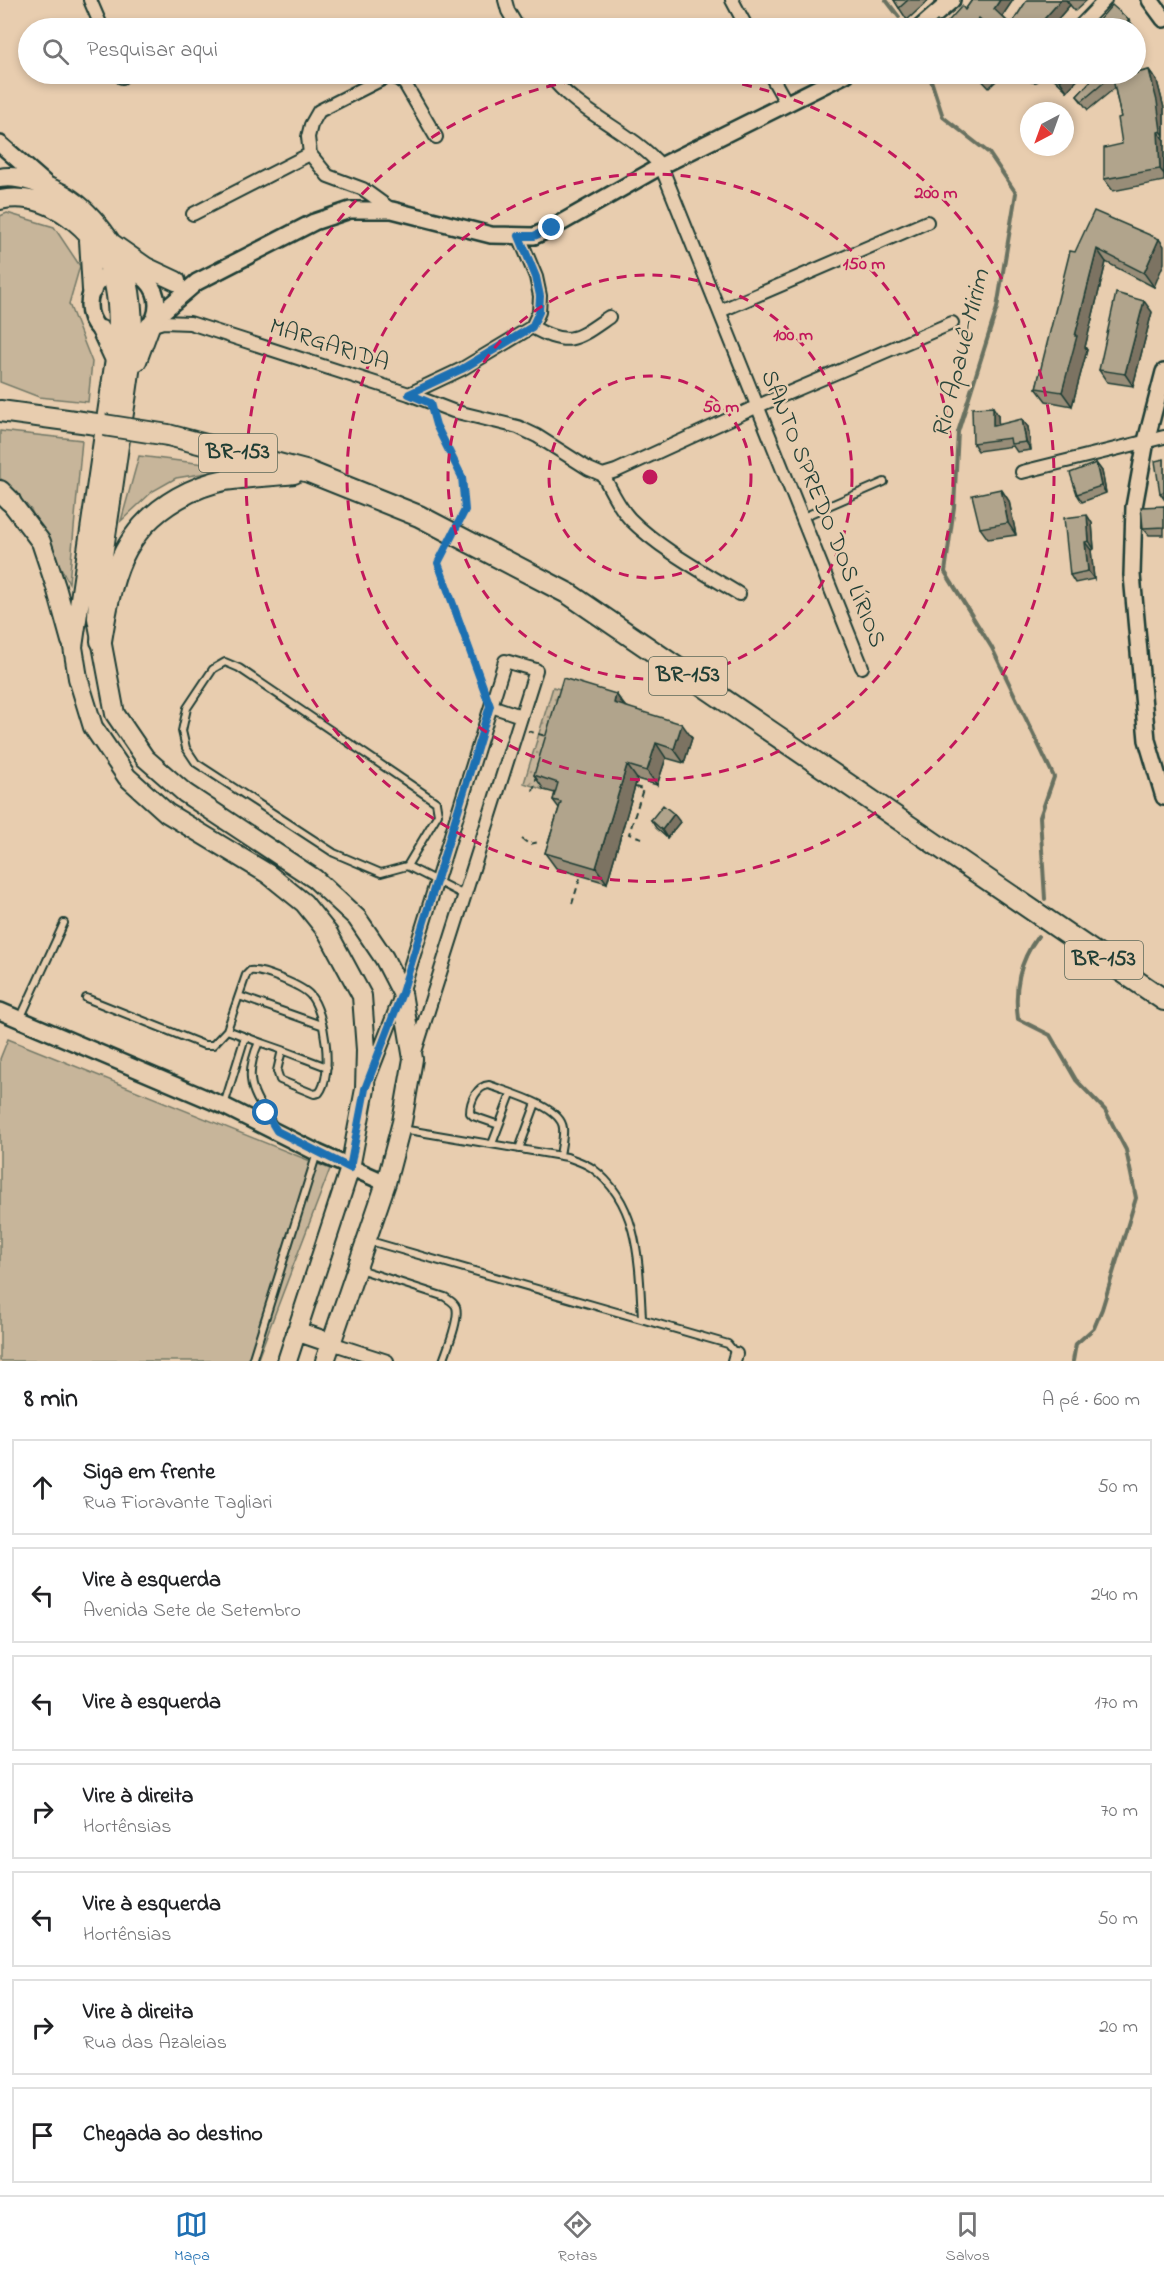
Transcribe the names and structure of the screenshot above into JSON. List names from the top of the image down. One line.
{"streets":{"highway":["BR-153"],"street":["MARGARIDA","SANTO SPREDO DOS LÍRIOS"]},"water":["Rio Apauê-Mirim"],"north":"bottom left","page":{"search":"Pesquisar aqui","heading":["8 min","A pé · 600 m"],"list":[["Siga em frente","Rua Fioravante Tagliari","50 m"],["Vire à esquerda","Avenida Sete de Setembro","240 m"],["Vire à esquerda","170 m"],["Vire à direita","Hortênsias","70 m"],["Vire à esquerda","Hortênsias","50 m"],["Vire à direita","Rua das Azaleias","20 m"],"Chegada ao destino"],"nav":["Mapa","Rotas","Salvos"]},"rings":["200 m","150 m","100 m","50 m"]}
